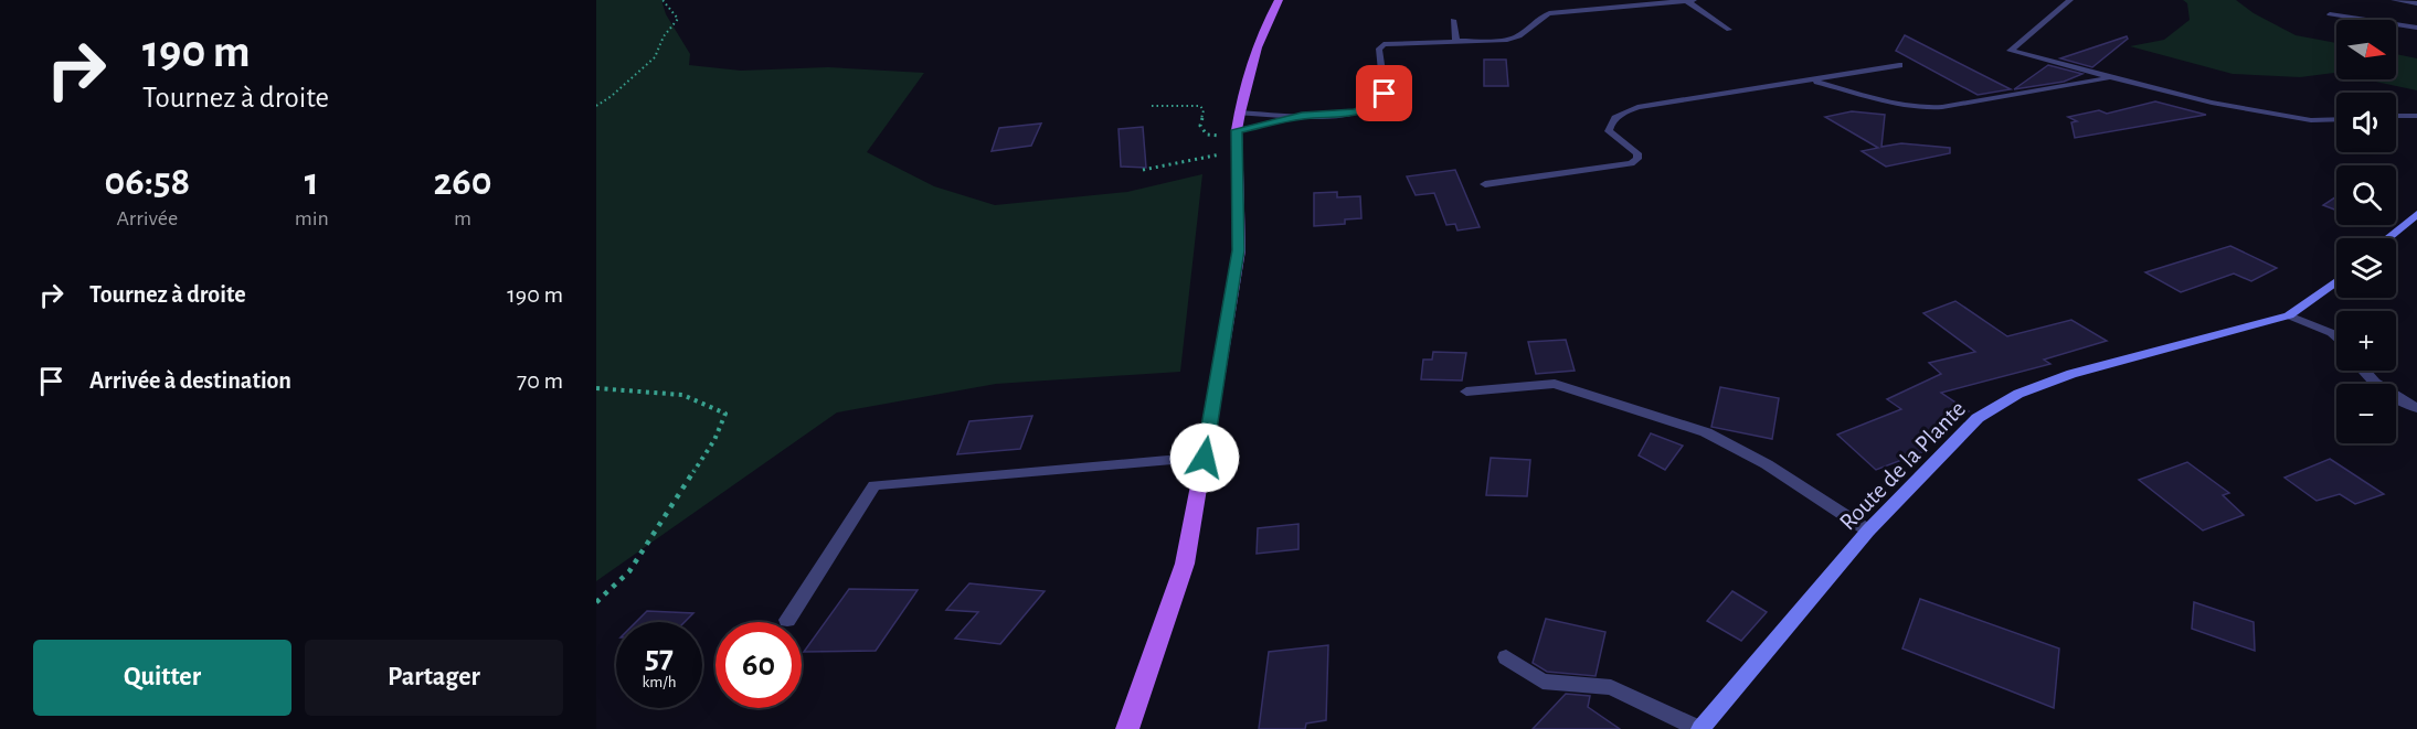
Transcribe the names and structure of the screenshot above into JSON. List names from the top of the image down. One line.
{"streets":{"main road":["Route de la Plante"]},"north":"right","page":{"turn":["190 m","Tournez à droite"],"map_buttons":["+","−"],"eta":["06:58","Arrivée","1","min","260","m"],"list":[{"name":"Tournez à droite","value":"190 m"},{"name":"Arrivée à destination","value":"70 m"}],"speed":"57 km/h","limit":"60","buttons":["Quitter","Partager"]}}
